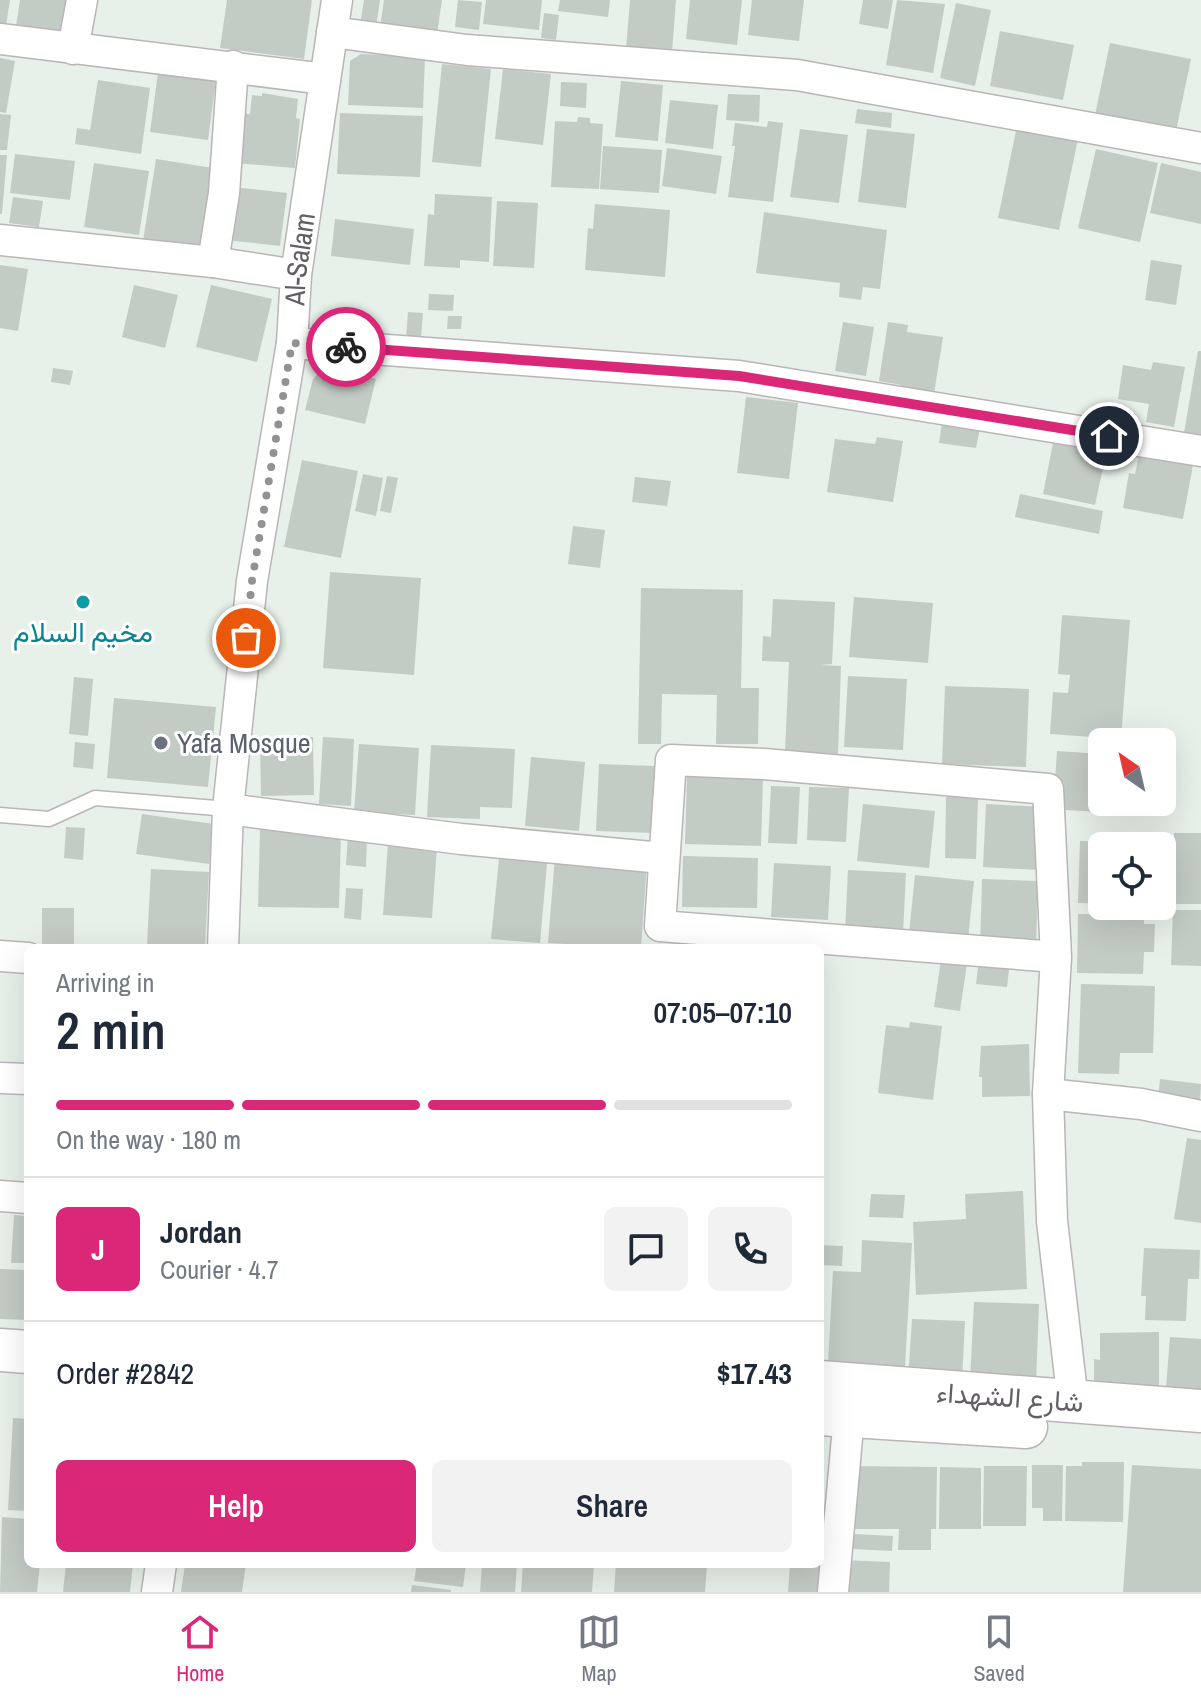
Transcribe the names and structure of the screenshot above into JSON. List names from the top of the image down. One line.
{"streets":{"main road":["شارع الشهداء"],"street":["Al-Salam"]},"places":["مخيم السلام","Yafa Mosque"],"north":"top left","page":{"heading":["2 min","Arriving in","07:05–07:10"],"panel":["Jordan","Courier · 4.7","Order #2842","$17.43"],"bar":"On the way · 180 m","round":"J","buttons":["Help","Share"],"tabs":["Home","Map","Saved"]}}
